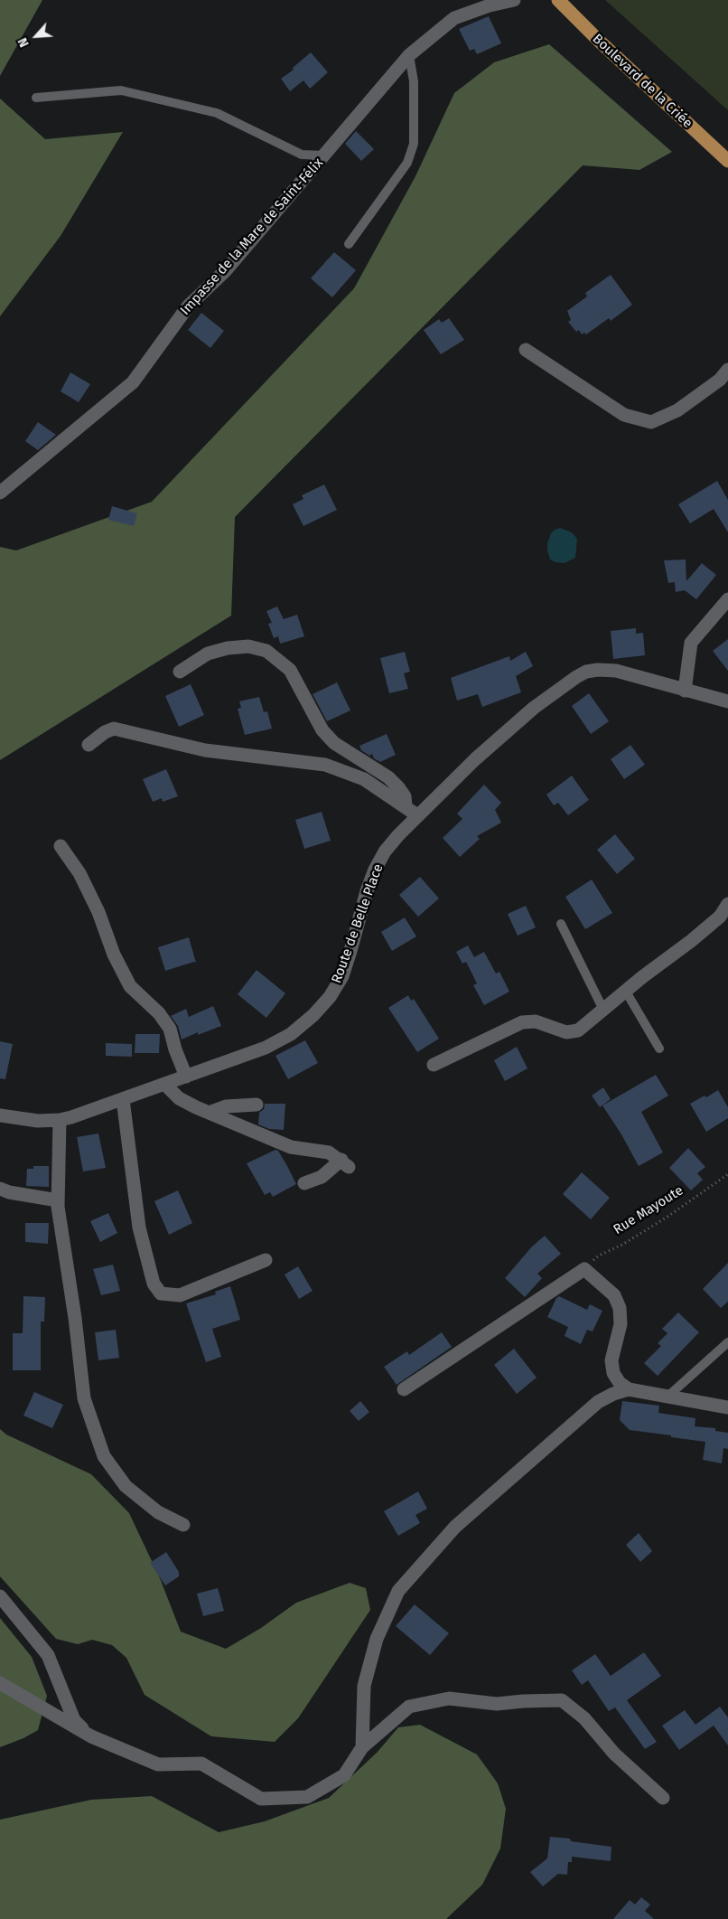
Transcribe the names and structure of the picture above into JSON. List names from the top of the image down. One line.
{"streets":{"main road":["Boulevard de la Criée"],"street":["Impasse de la Mare de Saint-Félix","Route de Belle Place"],"path":["Rue Mayoute"]},"north":"bottom left"}
